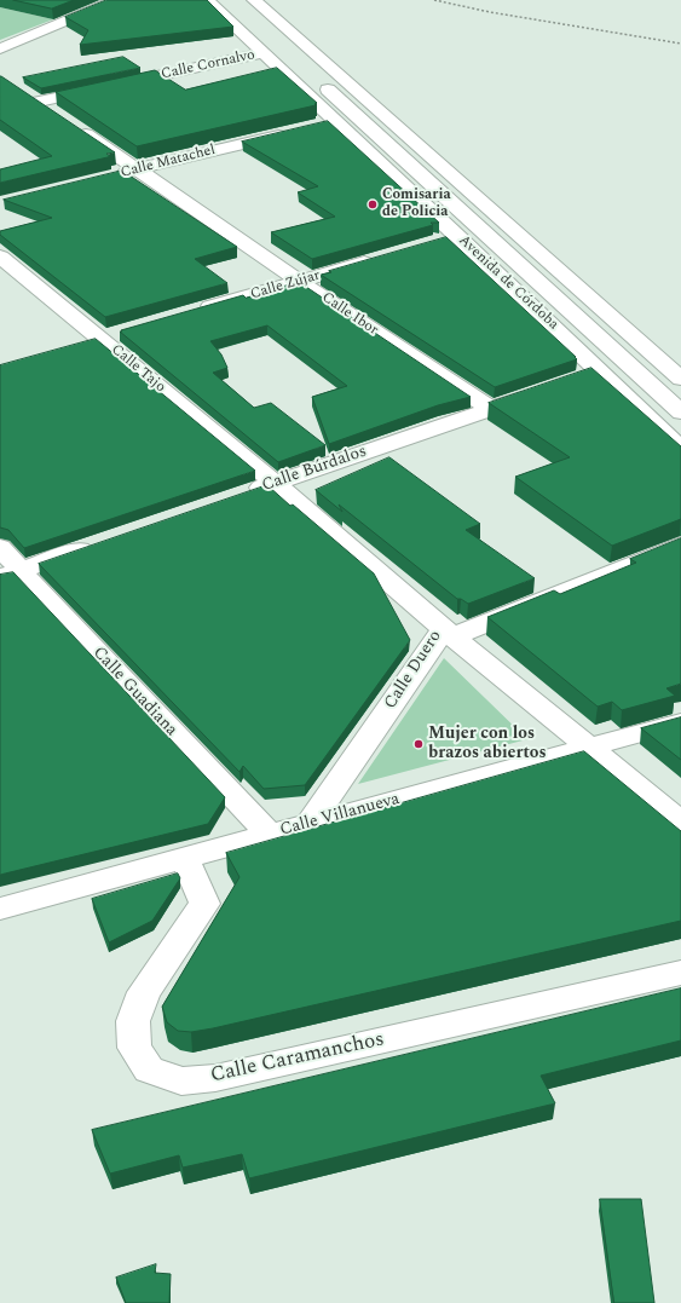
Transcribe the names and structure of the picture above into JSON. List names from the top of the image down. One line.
{"streets":{"street":["Calle Cornalvo","Calle Matachel","Avenida de Córdoba","Calle Zújar","Calle Ibor","Calle Tajo","Calle Búrdalos","Calle Duero","Calle Guadiana","Calle Villanueva","Calle Caramanchos"]},"crossings":[["Calle Cornalvo","Avenida de Córdoba"],["Calle Matachel","Calle Ibor"],["Calle Zújar","Calle Ibor"],["Calle Ibor","Calle Búrdalos"],["Calle Tajo","Calle Búrdalos"],["Calle Tajo","Calle Duero"],["Calle Búrdalos","Calle Duero"],["Calle Duero","Calle Villanueva"],["Calle Guadiana","Calle Villanueva"],["Calle Villanueva","Calle Caramanchos"]],"places":["Comisaria de Policia","Mujer con los brazos abiertos"]}
